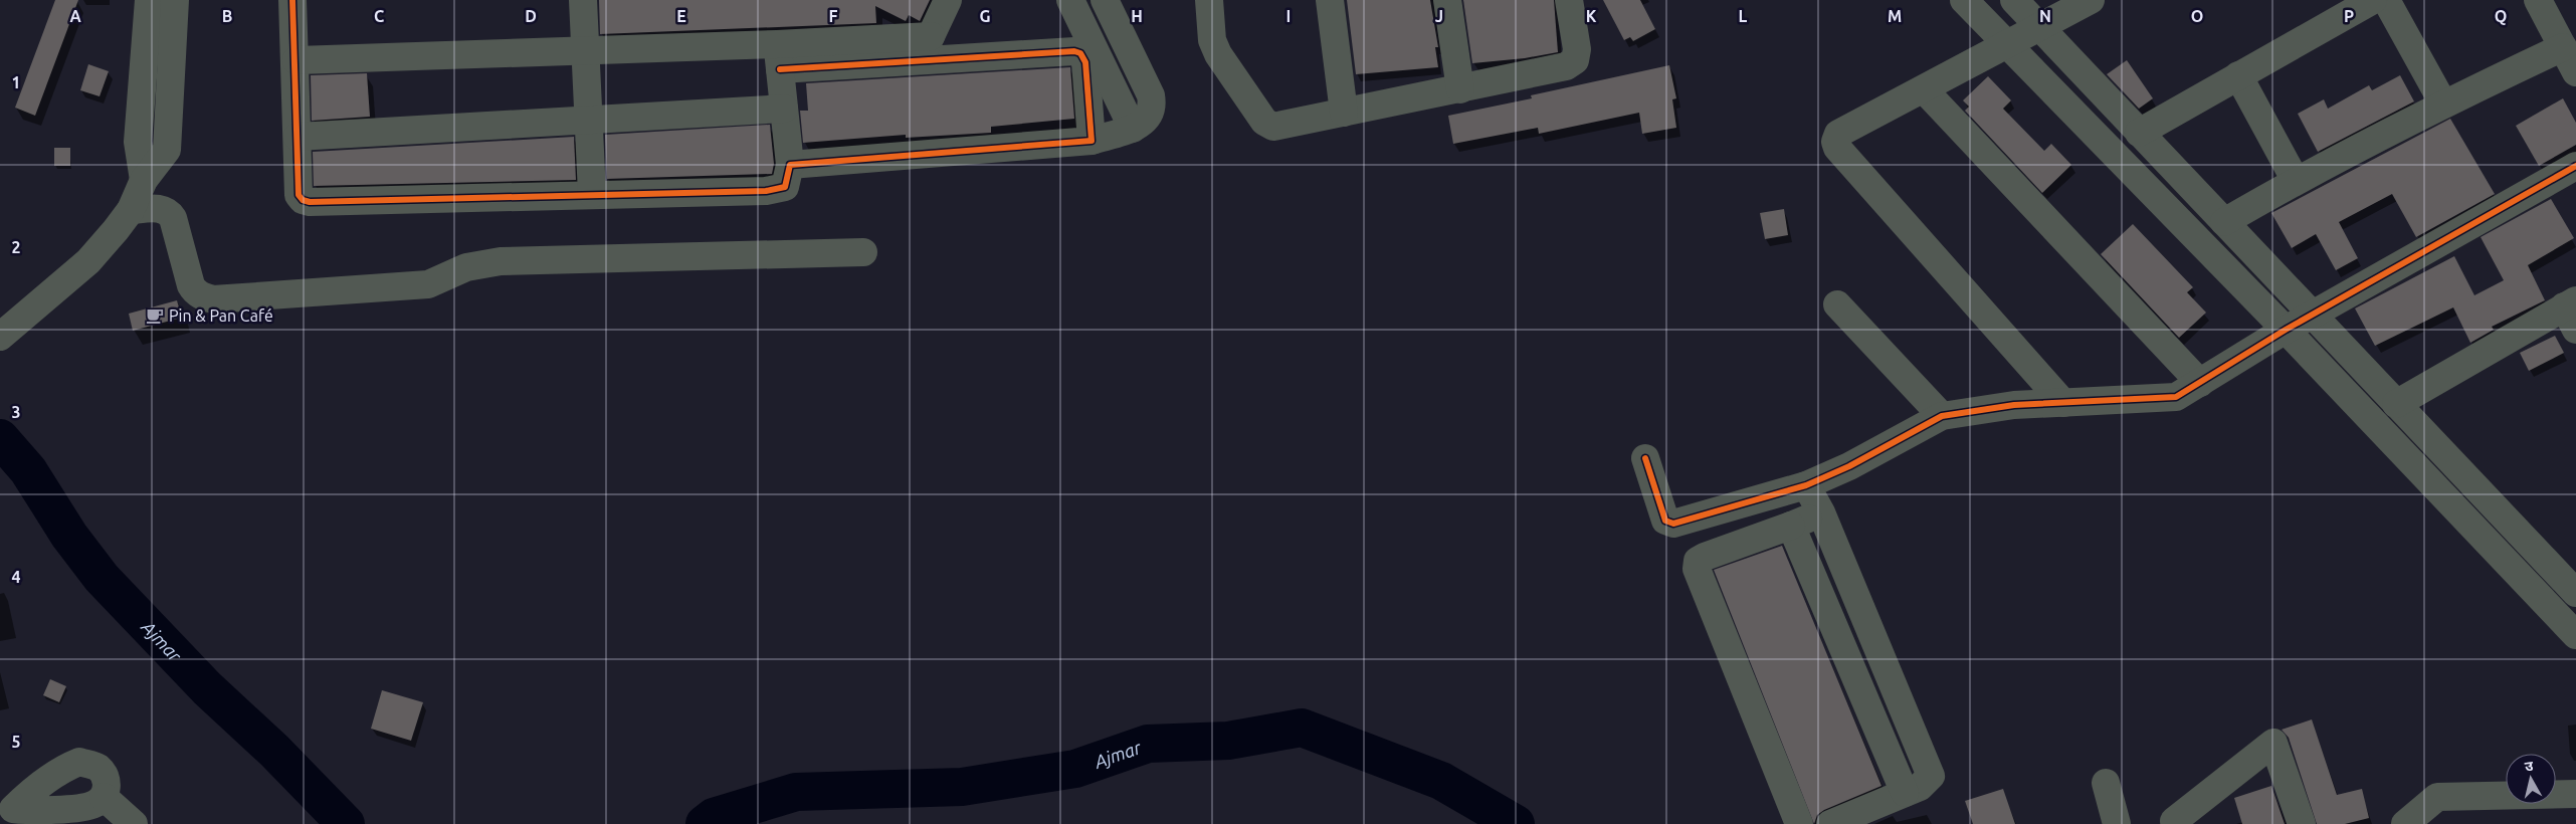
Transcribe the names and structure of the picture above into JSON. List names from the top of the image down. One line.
{"water":["Ajmar"],"places":{"cafe":["Pin & Pan Café"]},"north":"top","grid":{"columns":["A","B","C","D","E","F","G","H","I","J","K","L","M","N","O","P","Q"],"rows":["1","2","3","4","5"]}}
